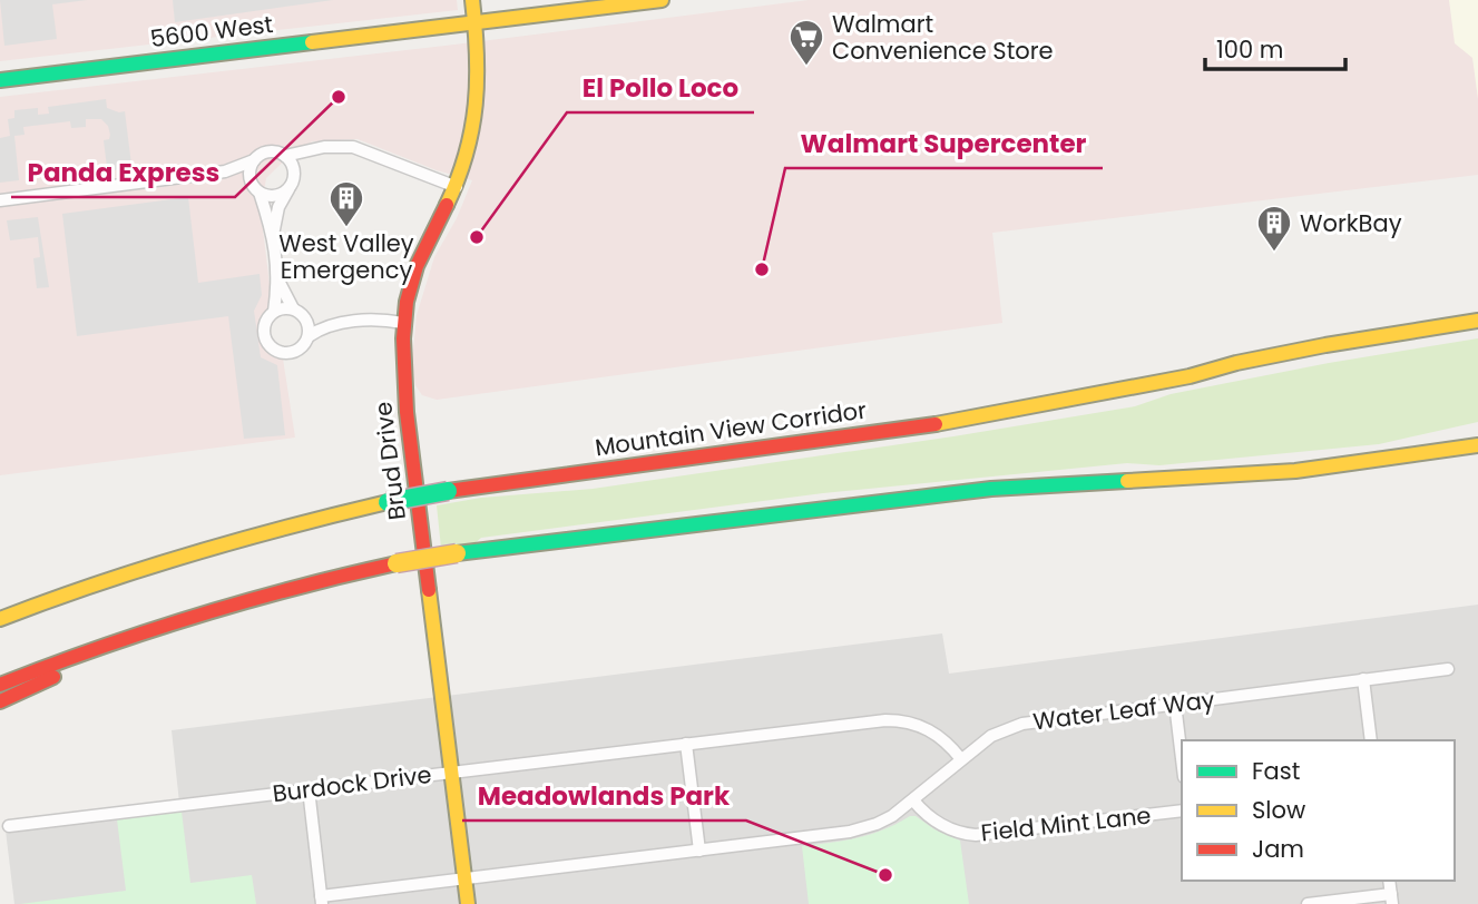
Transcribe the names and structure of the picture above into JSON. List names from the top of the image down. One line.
{"streets":{"main road":["5600 West","Mountain View Corridor","Brud Drive"],"street":["Water Leaf Way","Burdock Drive","Field Mint Lane"]},"crossings":[["5600 West","Brud Drive"],["Brud Drive","Water Leaf Way"],["Brud Drive","Burdock Drive"],["Water Leaf Way","Burdock Drive"],["Water Leaf Way","Field Mint Lane"]],"places":{"supermarket":["Walmart Convenience Store"],"other":["Panda Express","El Pollo Loco","Walmart Supercenter","Meadowlands Park"],"building":["West Valley Emergency","WorkBay"]},"legend":["Fast","Slow","Jam"],"scale_bar":"100 m"}
